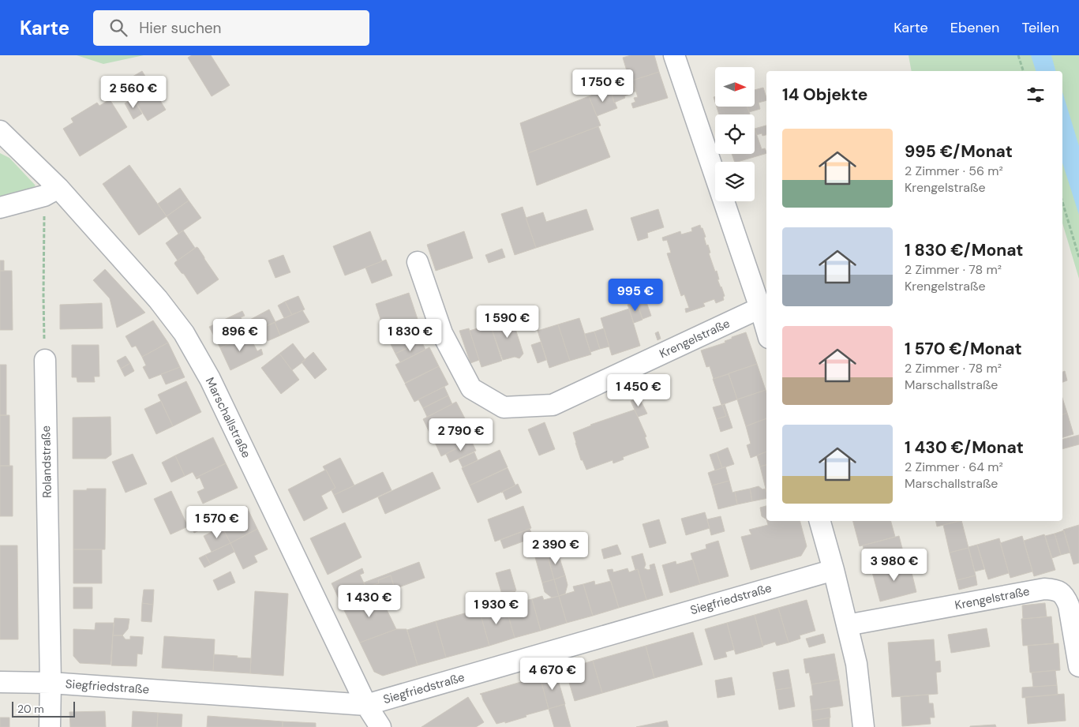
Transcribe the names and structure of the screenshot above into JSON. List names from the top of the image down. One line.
{"streets":{"street":["Krengelstraße","Marschallstraße","Rolandstraße","Siegfriedstraße"]},"crossings":[["Marschallstraße","Siegfriedstraße"],["Rolandstraße","Siegfriedstraße"]],"scale_bar":"20 m","north":"right","page":{"header":"Karte","search":"Hier suchen","nav":["Karte","Ebenen","Teilen"],"price":["1 750 €","2 560 €","995 €","1 590 €","896 €","1 830 €","1 450 €","2 790 €","1 570 €","2 390 €","3 980 €","1 430 €","1 930 €","4 670 €"],"heading":"14 Objekte","list":[{"name":"995 €/Monat","note":"2 Zimmer · 56 m² · Krengelstraße"},{"name":"1 830 €/Monat","note":"2 Zimmer · 78 m² · Krengelstraße"},{"name":"1 570 €/Monat","note":"2 Zimmer · 78 m² · Marschallstraße"},{"name":"1 430 €/Monat","note":"2 Zimmer · 64 m² · Marschallstraße"}],"scale":"20 m"}}
